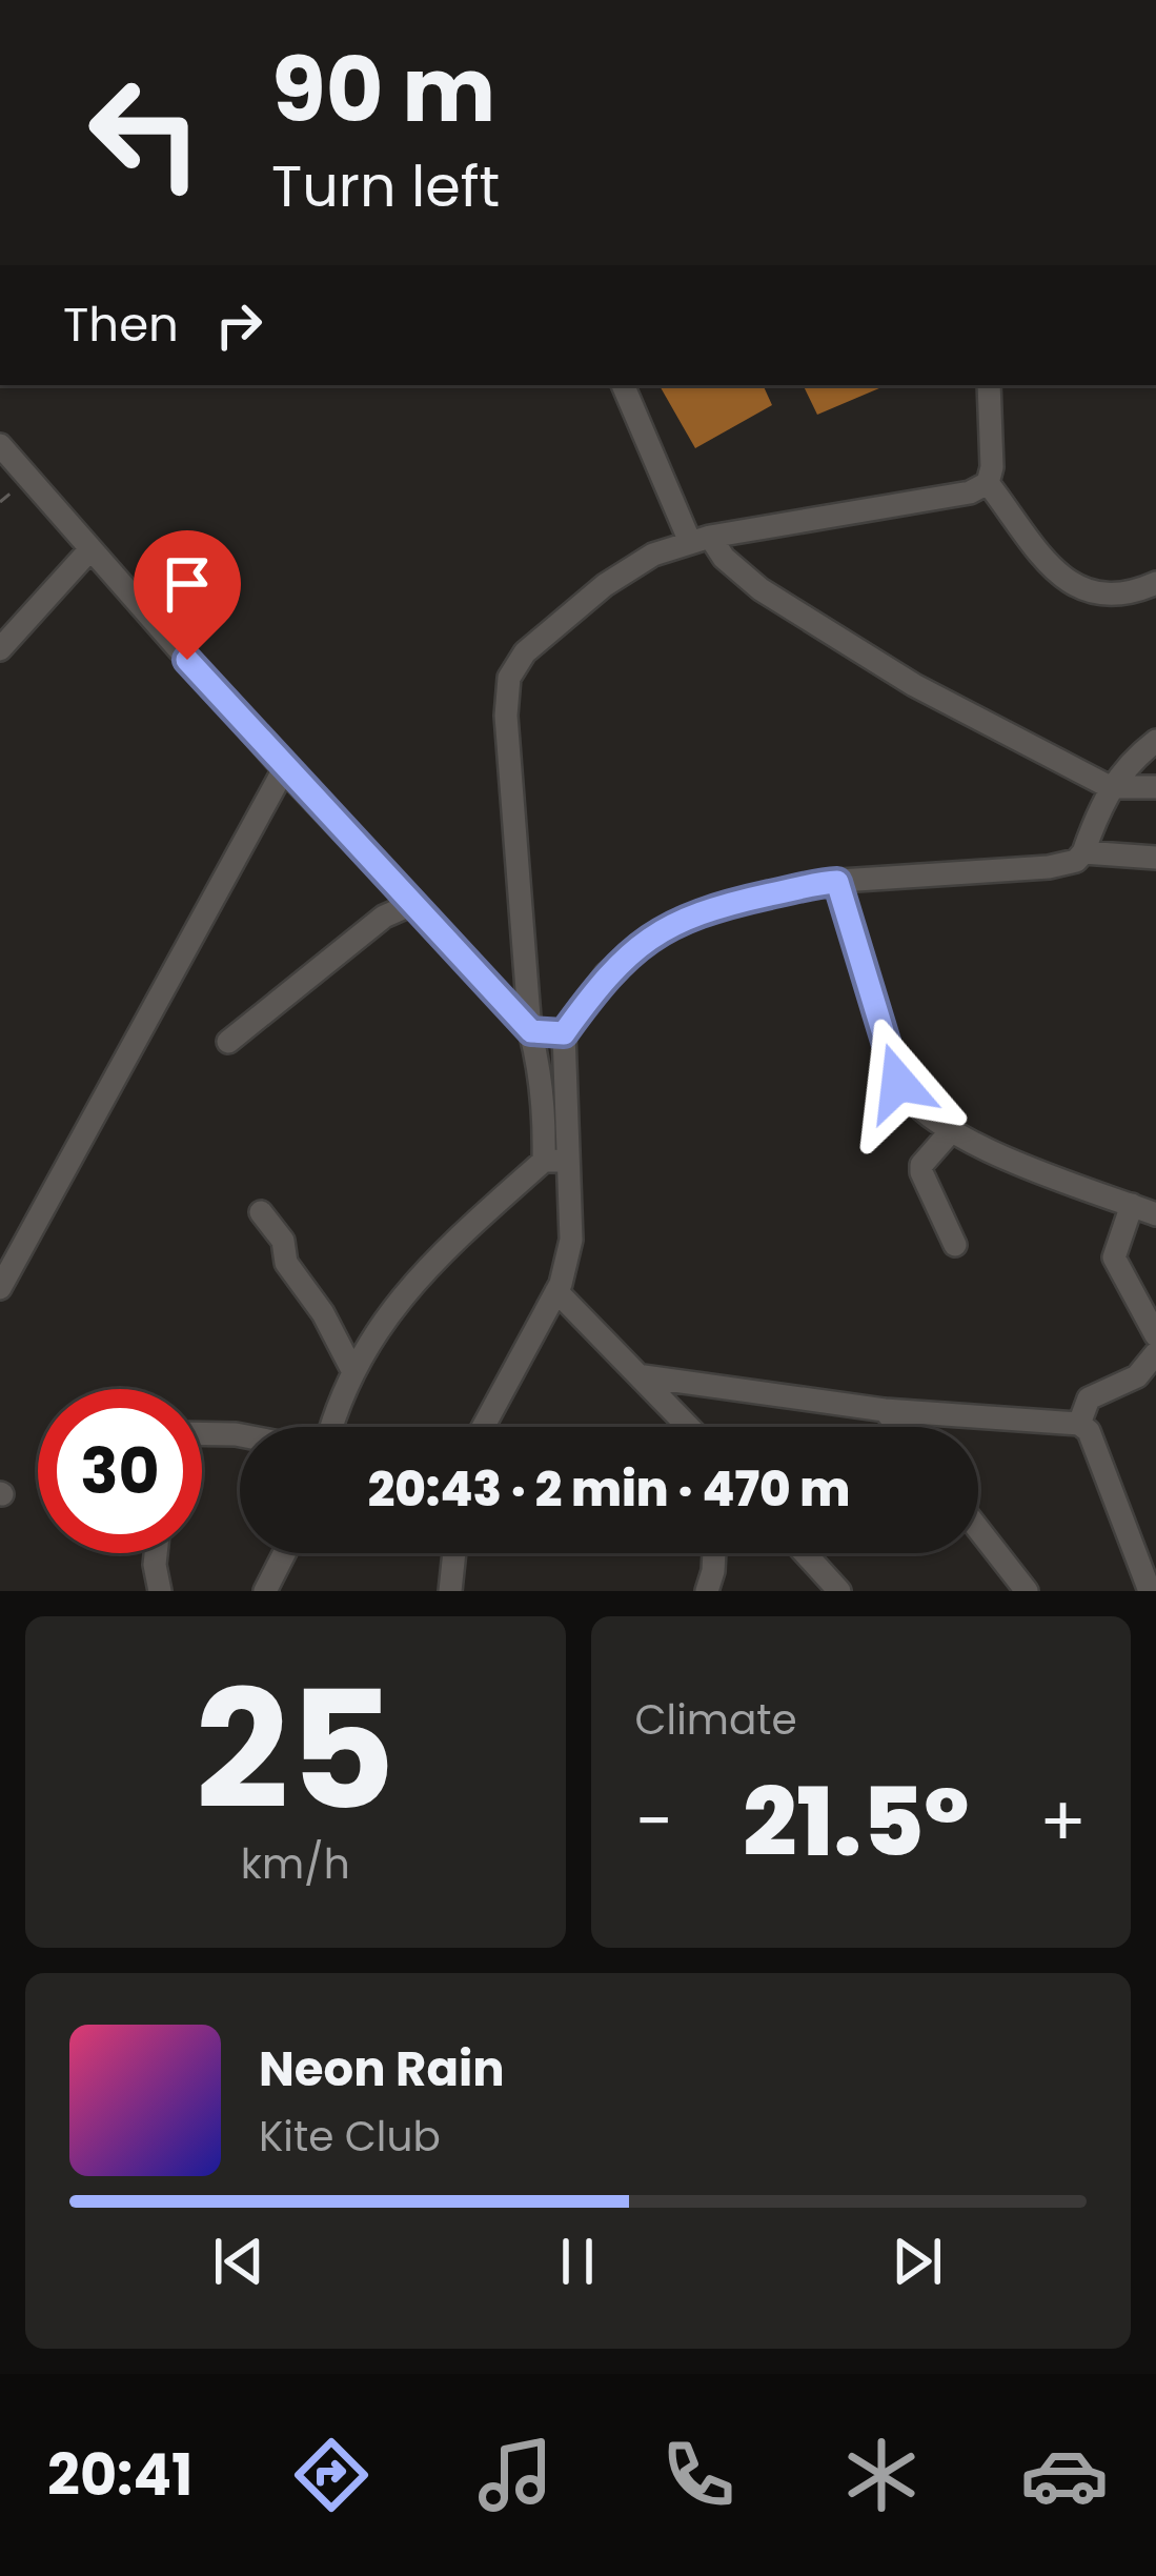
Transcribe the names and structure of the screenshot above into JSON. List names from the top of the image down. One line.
{"page":{"turn":["90 m","Turn left"],"then":"Then","limit":"30","trip":"20:43 · 2 min · 470 m","tile":[["25","km/h"],"Climate"],"heat":["−","21.5°","+"],"song":["Neon Rain","Kite Club"],"tabs":"20:41"}}
